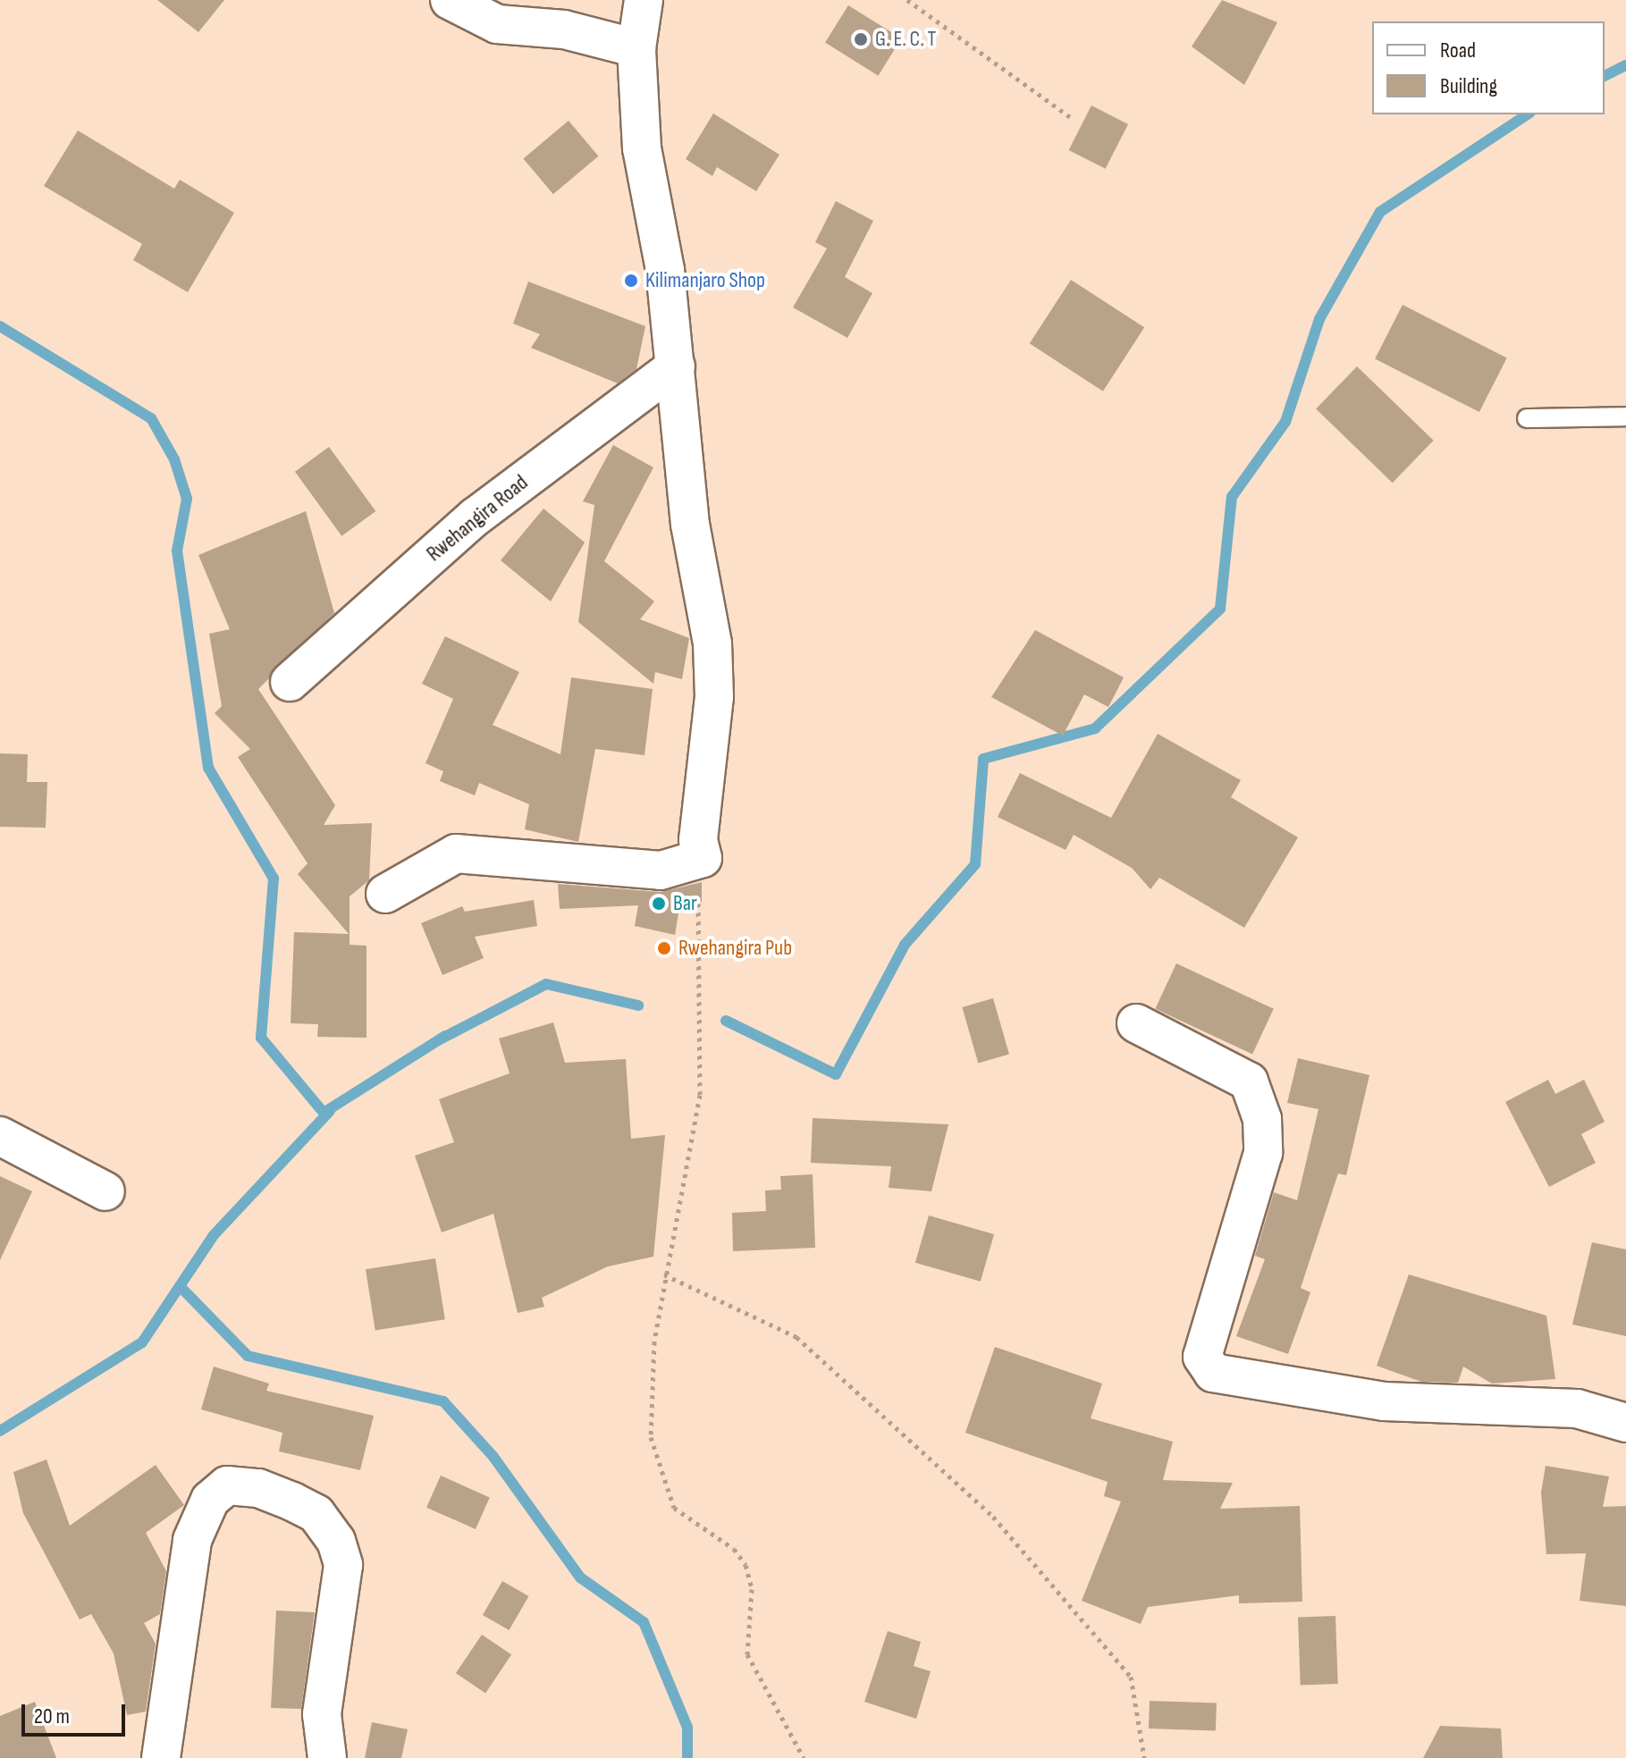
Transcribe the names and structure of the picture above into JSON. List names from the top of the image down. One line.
{"streets":{"street":["Rwehangira Road"]},"places":["G. E. C. T","Kilimanjaro Shop","Bar","Rwehangira Pub"],"legend":["Road","Building"],"scale_bar":"20 m"}
